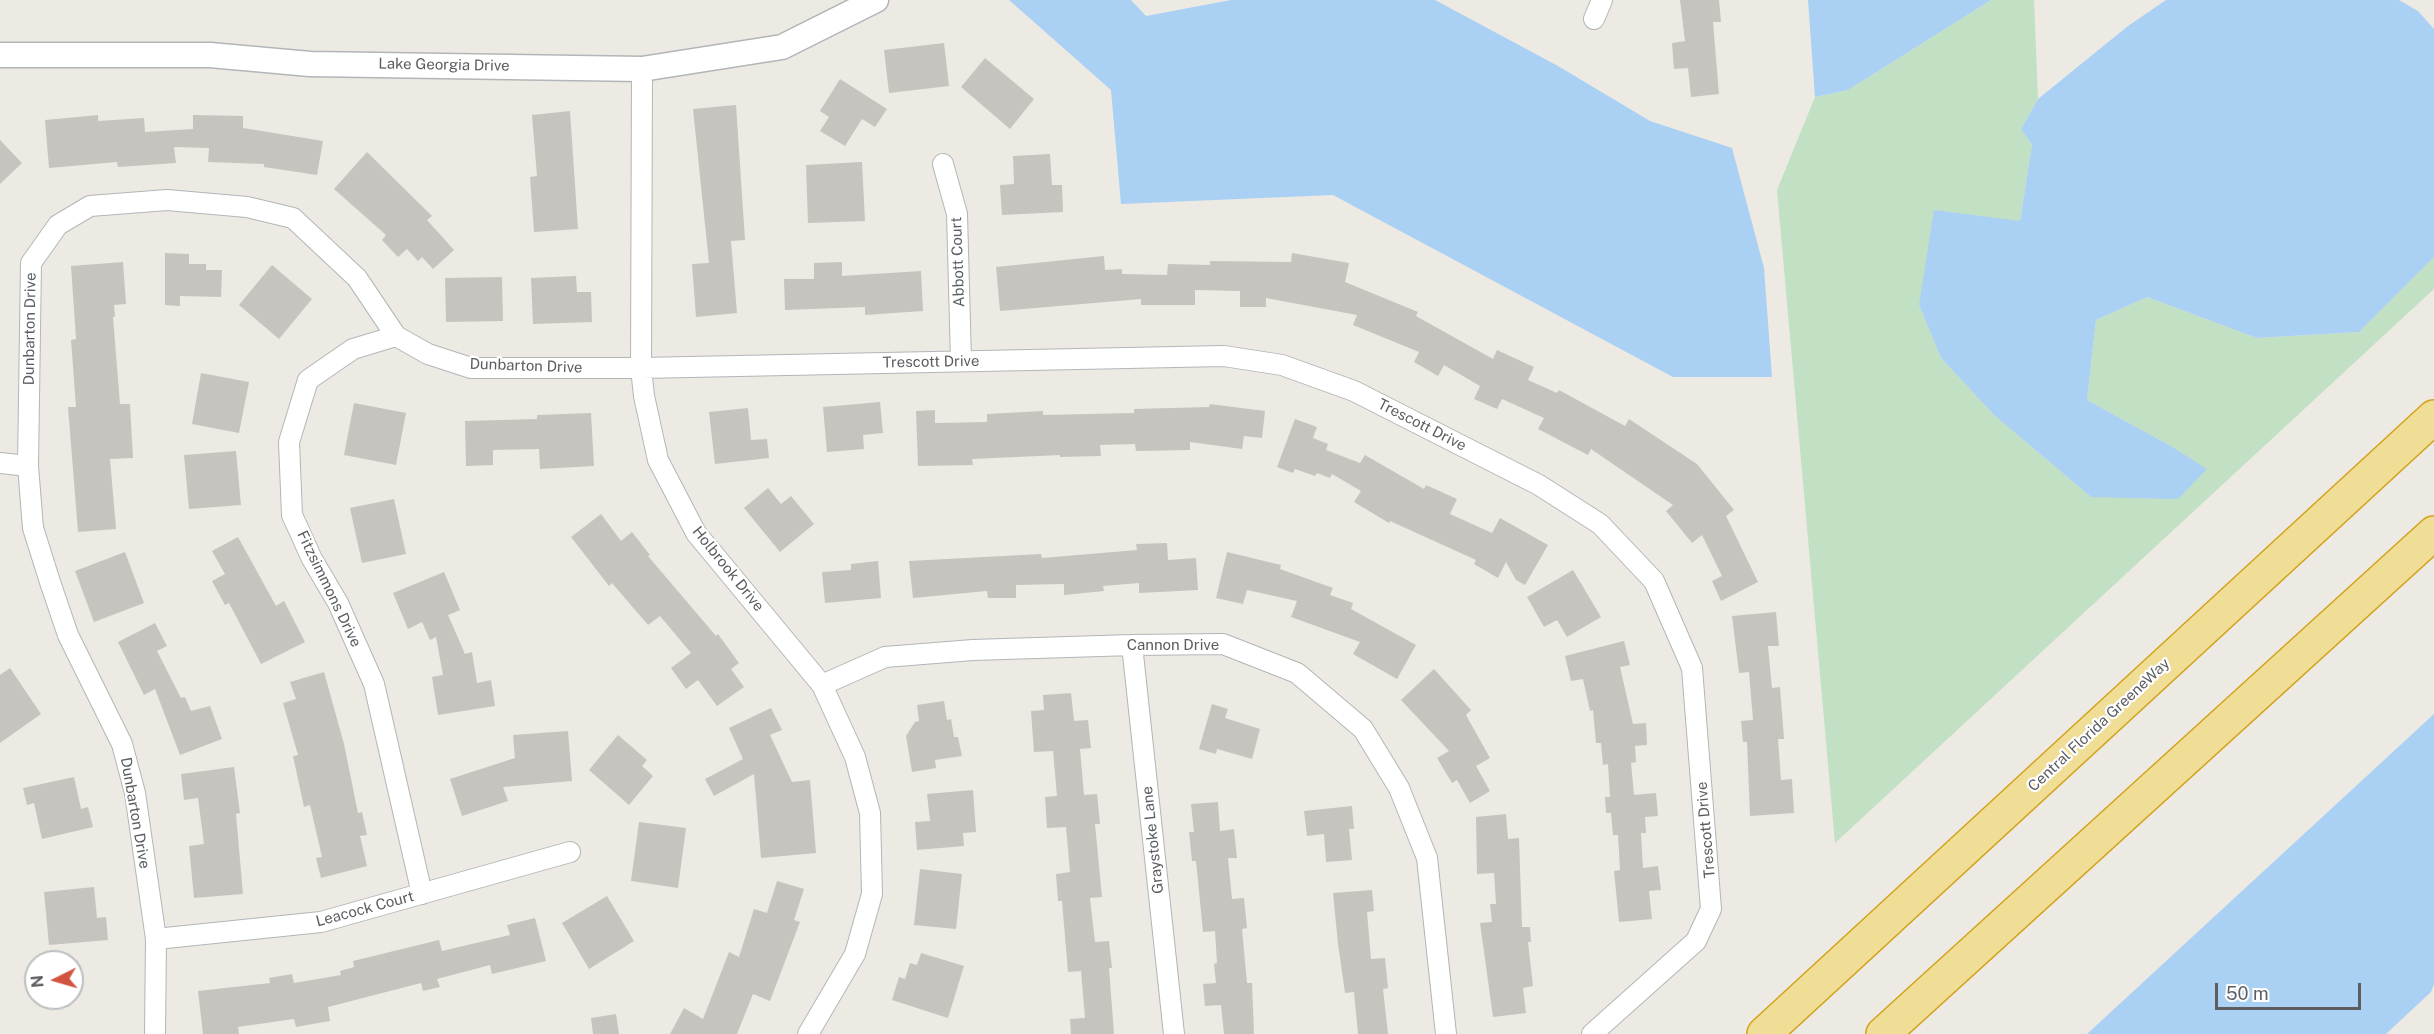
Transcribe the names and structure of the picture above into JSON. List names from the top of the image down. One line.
{"streets":{"highway":["Central Florida GreeneWay"],"street":["Lake Georgia Drive","Abbott Court","Dunbarton Drive","Trescott Drive","Holbrook Drive","Fitzsimmons Drive","Cannon Drive","Graystoke Lane","Leacock Court"]},"crossings":[["Lake Georgia Drive","Holbrook Drive"],["Abbott Court","Trescott Drive"],["Dunbarton Drive","Trescott Drive"],["Dunbarton Drive","Holbrook Drive"],["Dunbarton Drive","Fitzsimmons Drive"],["Dunbarton Drive","Leacock Court"],["Trescott Drive","Holbrook Drive"],["Holbrook Drive","Cannon Drive"],["Fitzsimmons Drive","Leacock Court"],["Cannon Drive","Graystoke Lane"]],"scale_bar":"50 m","north":"left"}
